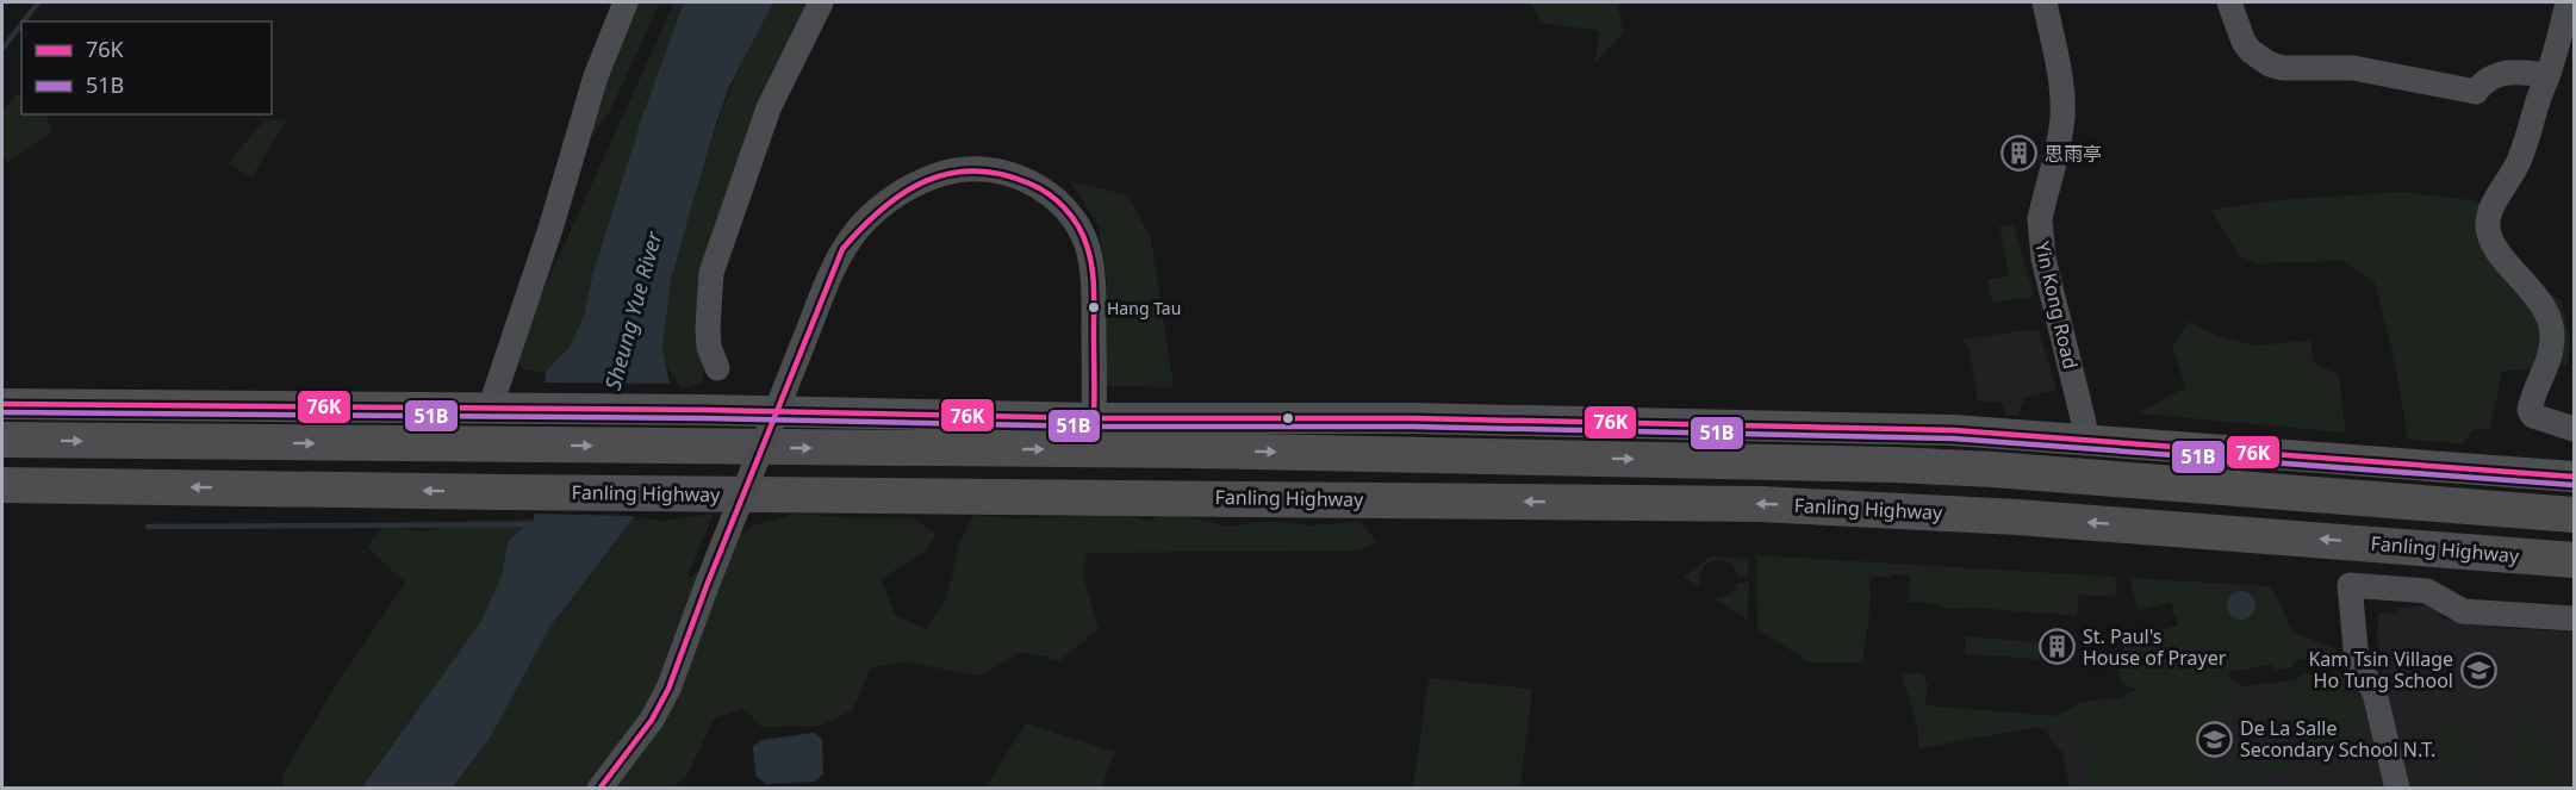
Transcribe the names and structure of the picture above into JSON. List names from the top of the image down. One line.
{"streets":{"highway":["Fanling Highway"],"street":["Yin Kong Road"]},"water":["Sheung Yue River"],"places":{"building":["思雨亭","St. Paul's House of Prayer"],"other":["Hang Tau"],"school or university":["Kam Tsin Village Ho Tung School","De La Salle Secondary School N.T."]},"lines":["transit line 76K","transit line 51B"],"legend":["76K","51B"]}
